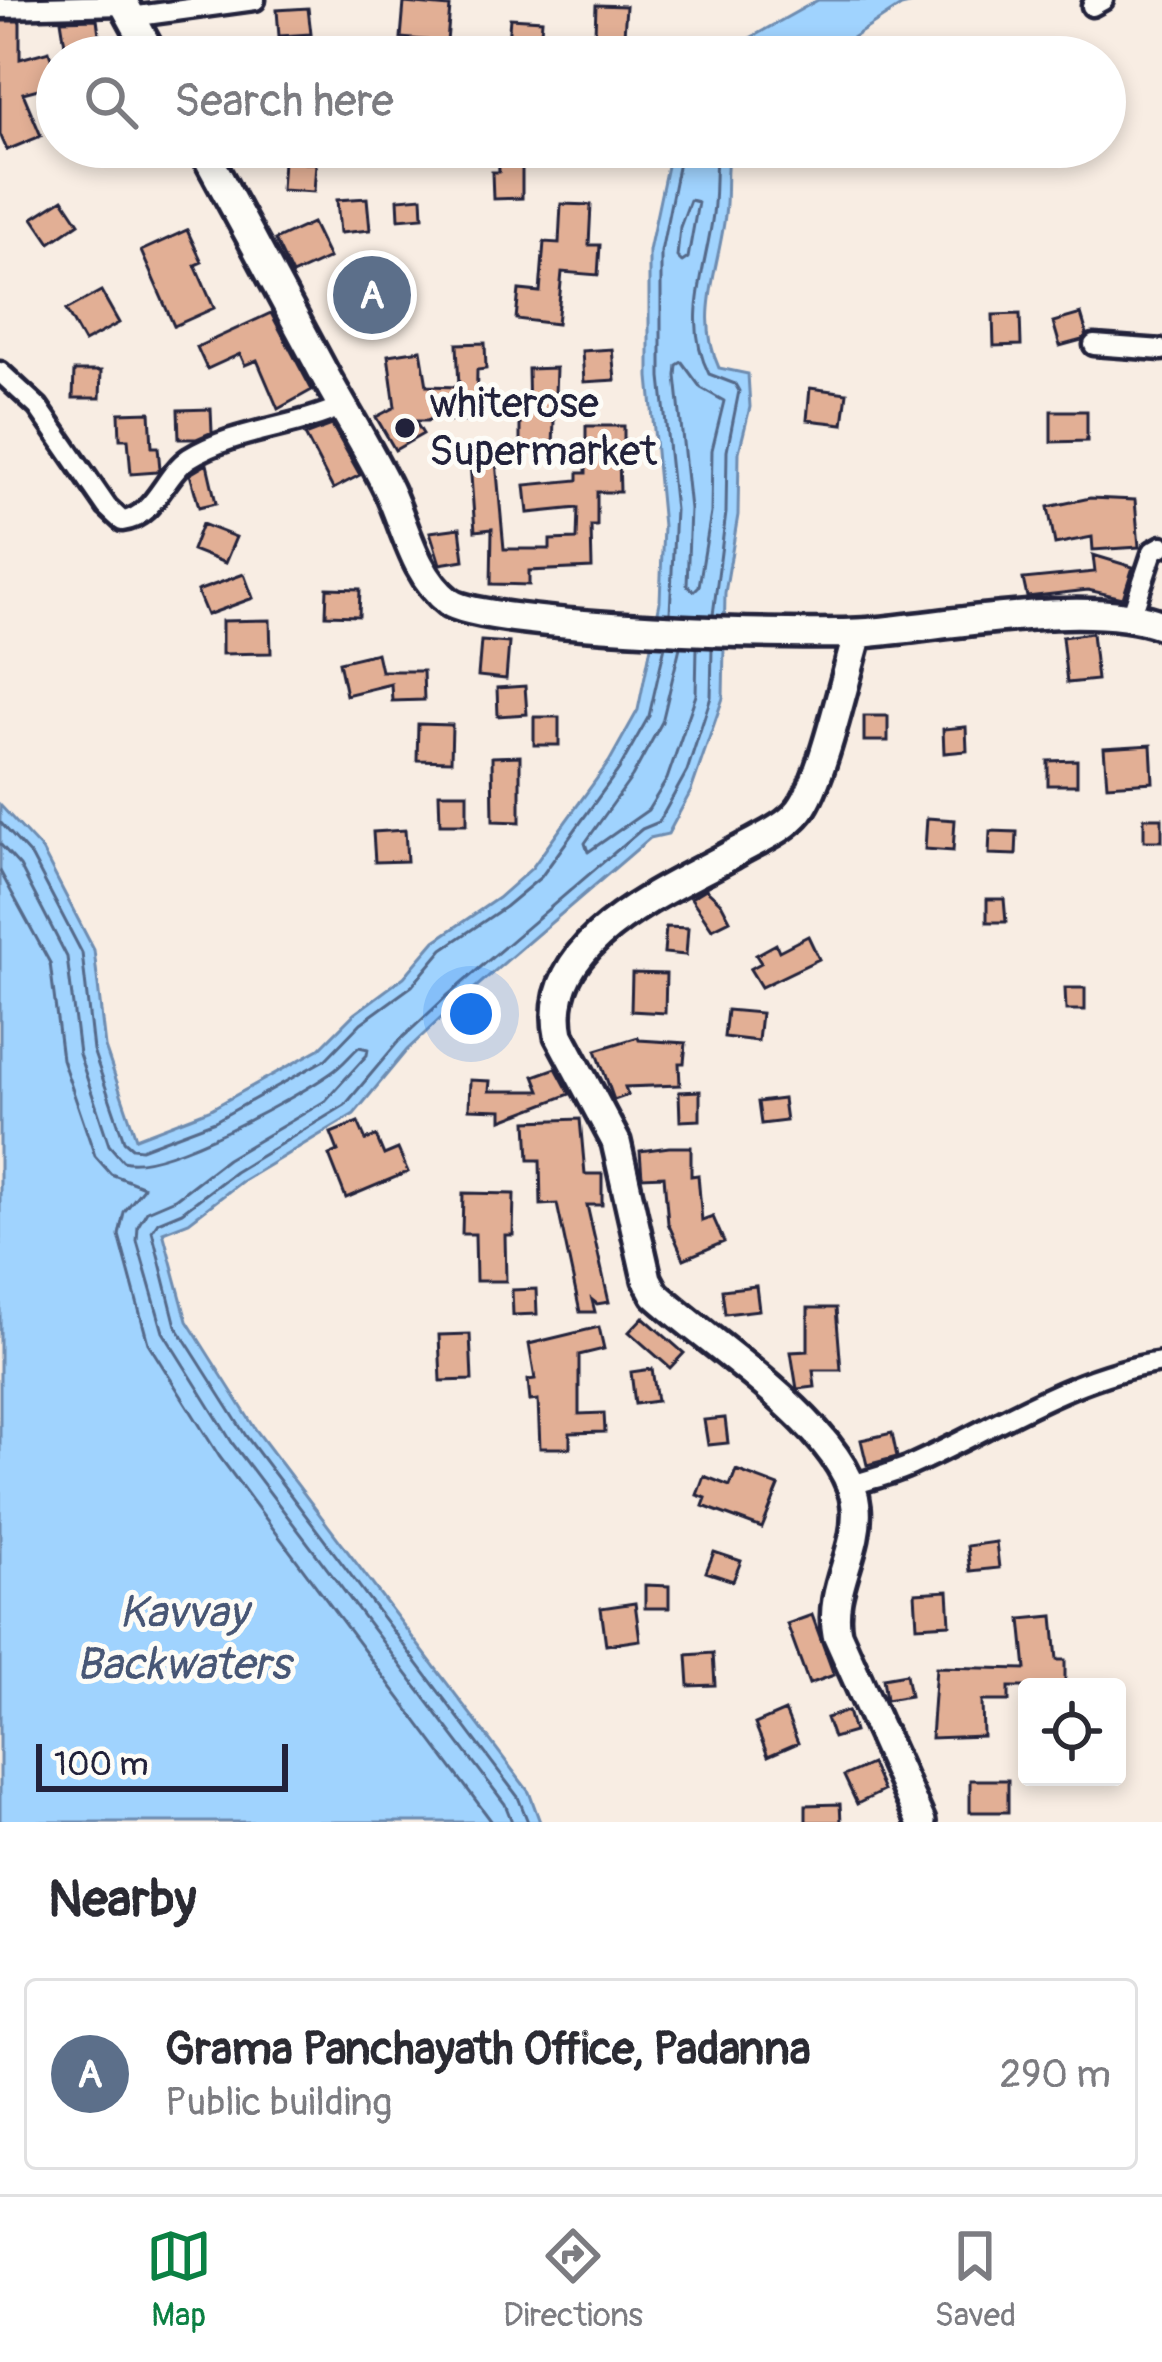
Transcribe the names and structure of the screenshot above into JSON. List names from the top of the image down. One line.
{"water":["Kavvay Backwaters"],"places":["whiterose Supermarket"],"scale_bar":"100 m","page":{"search":"Search here","pins":"A","scale":"100 m","heading":"Nearby","list":[{"mark":"A","name":"Grama Panchayath Office, Padanna","note":"Public building","value":"290 m"}],"nav":["Map","Directions","Saved"]}}
